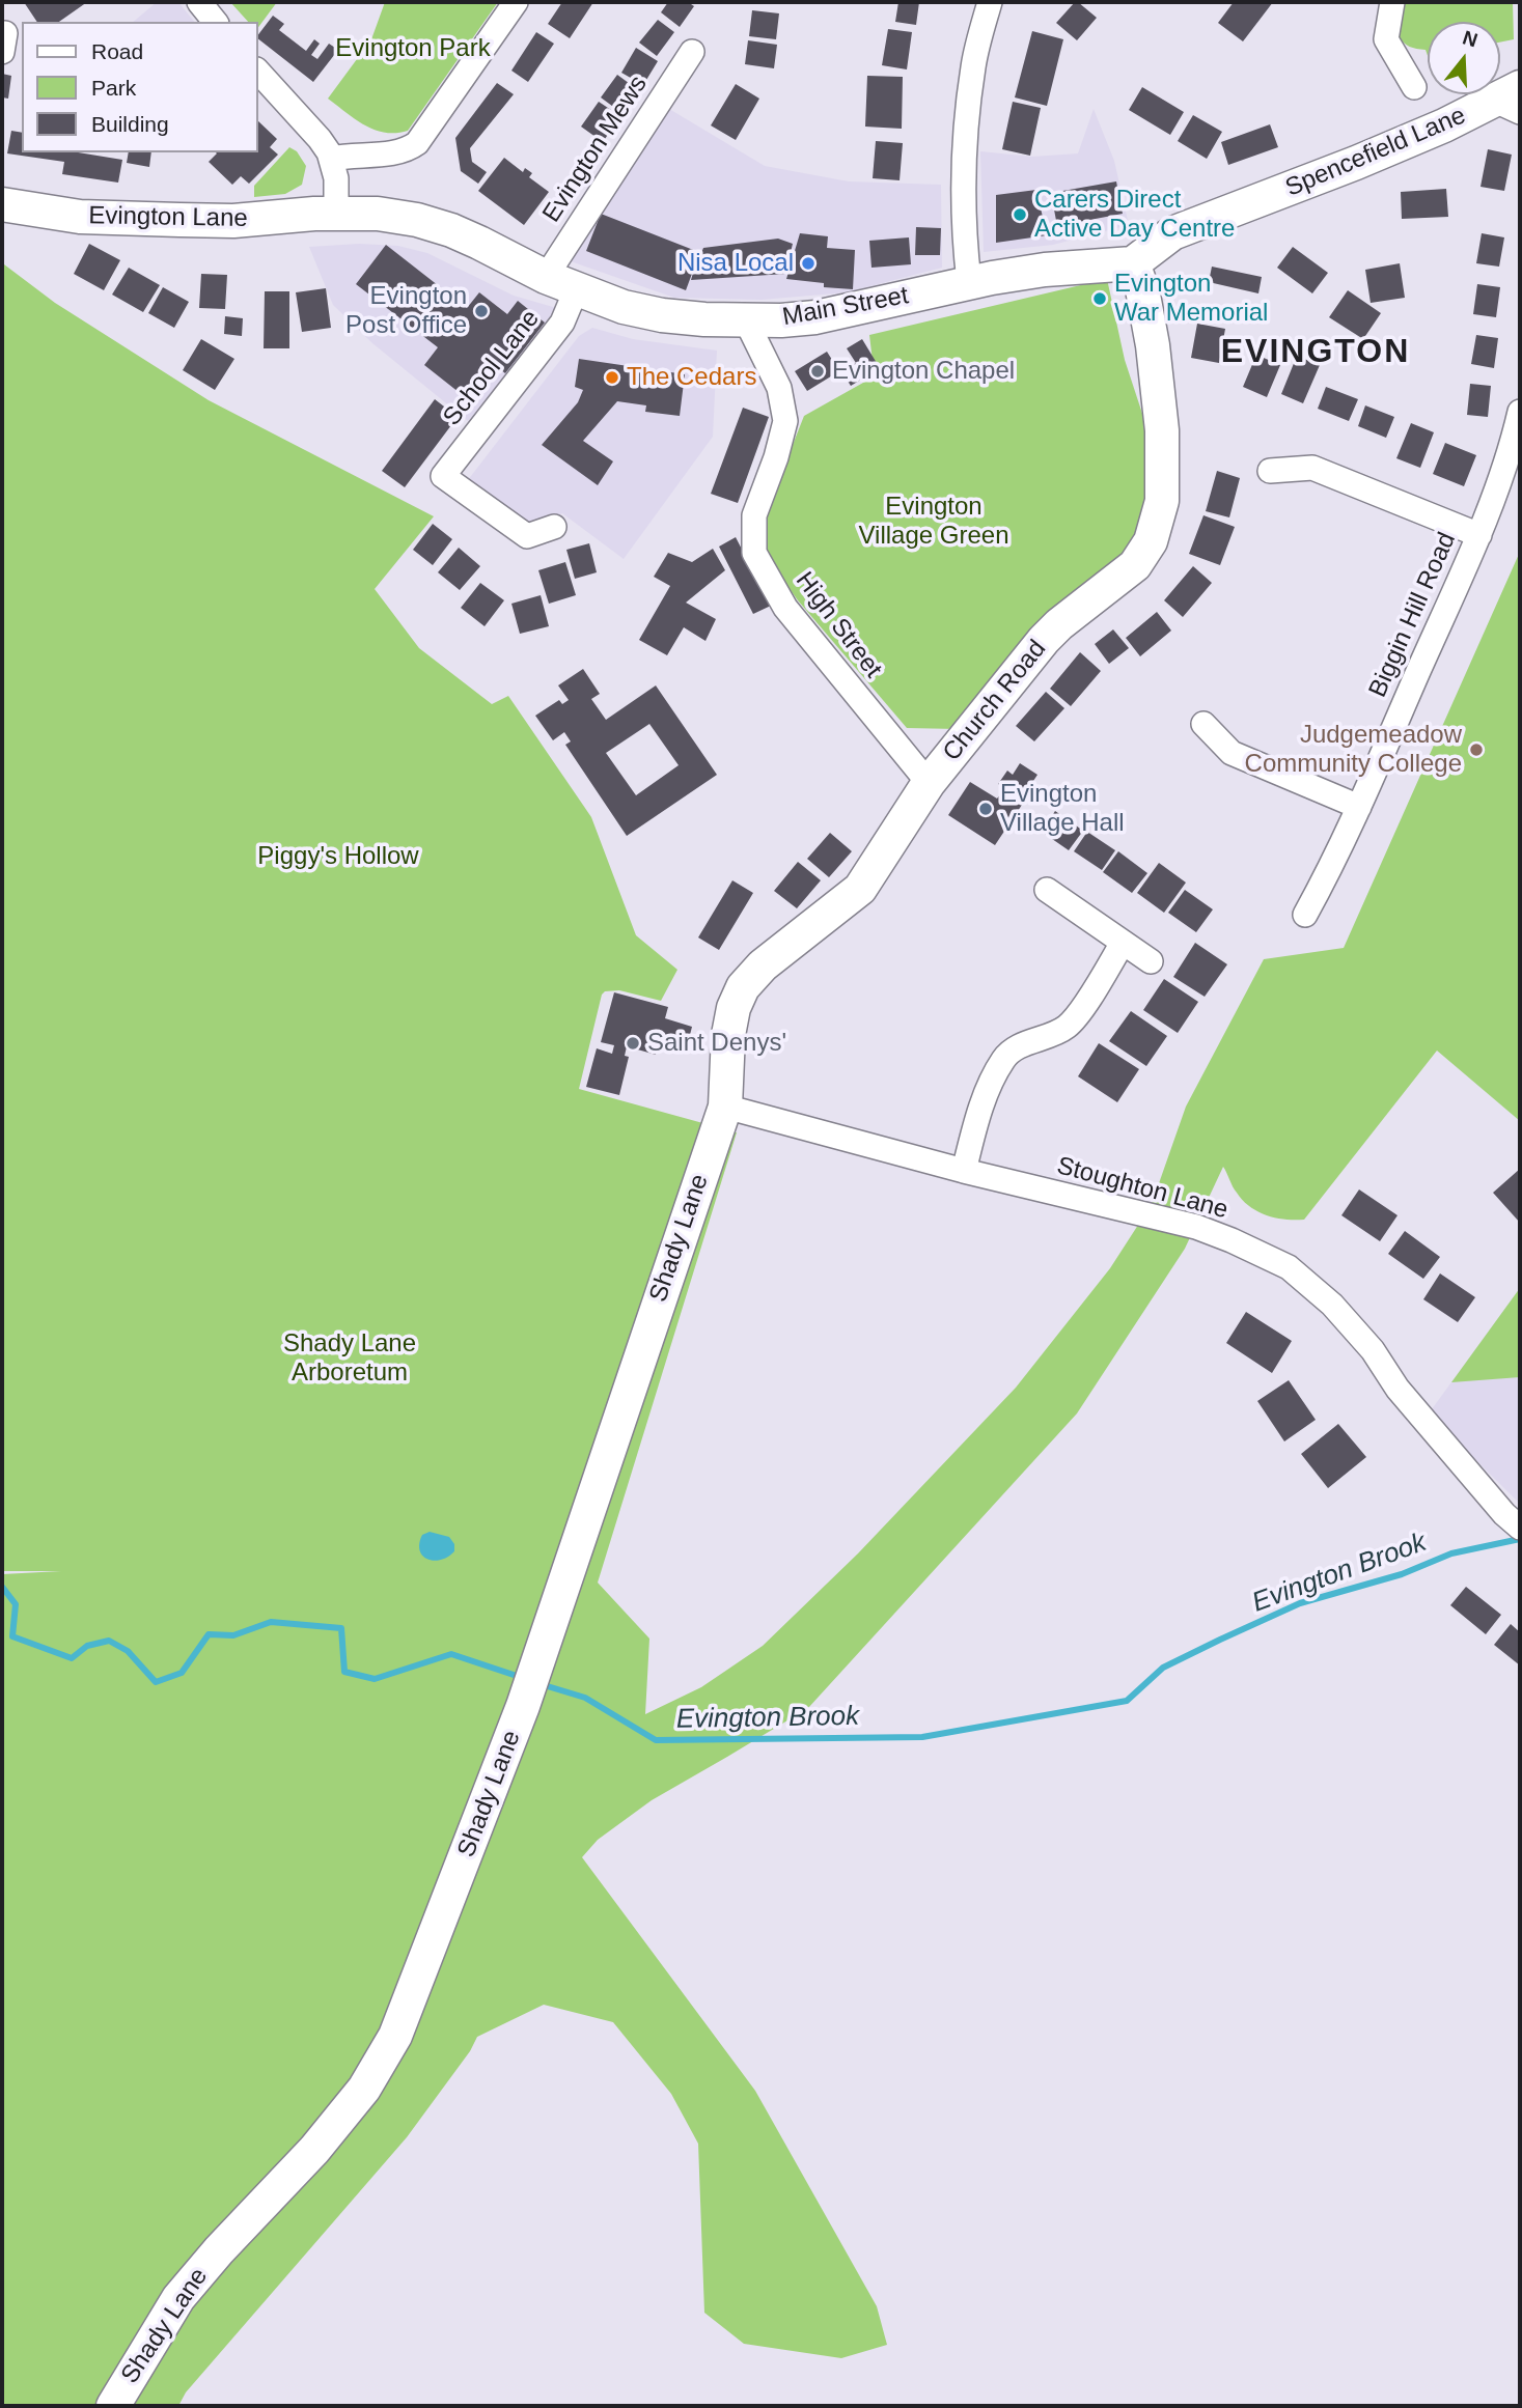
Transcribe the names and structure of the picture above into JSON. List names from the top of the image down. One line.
{"streets":{"street":["Evington Mews","Spencefield Lane","Evington Lane","Main Street","School Lane","Biggin Hill Road","High Street","Church Road","Stoughton Lane","Shady Lane"]},"crossings":[["Evington Mews","Main Street"],["Evington Mews","School Lane"],["Spencefield Lane","Main Street"],["Spencefield Lane","Church Road"],["Evington Lane","Main Street"],["Main Street","School Lane"],["Main Street","High Street"],["Main Street","Church Road"],["High Street","Church Road"],["Church Road","Stoughton Lane"],["Church Road","Shady Lane"],["Stoughton Lane","Shady Lane"]],"districts":["EVINGTON"],"water":["Evington Brook"],"parks":["Evington Park","Evington Village Green","Piggy's Hollow","Shady Lane Arboretum"],"places":["Carers Direct Active Day Centre","Nisa Local","Evington War Memorial","Evington Post Office","Evington Chapel","The Cedars","Judgemeadow Community College","Evington Village Hall","Saint Denys'"],"legend":["Road","Park","Building"],"north":"top"}
